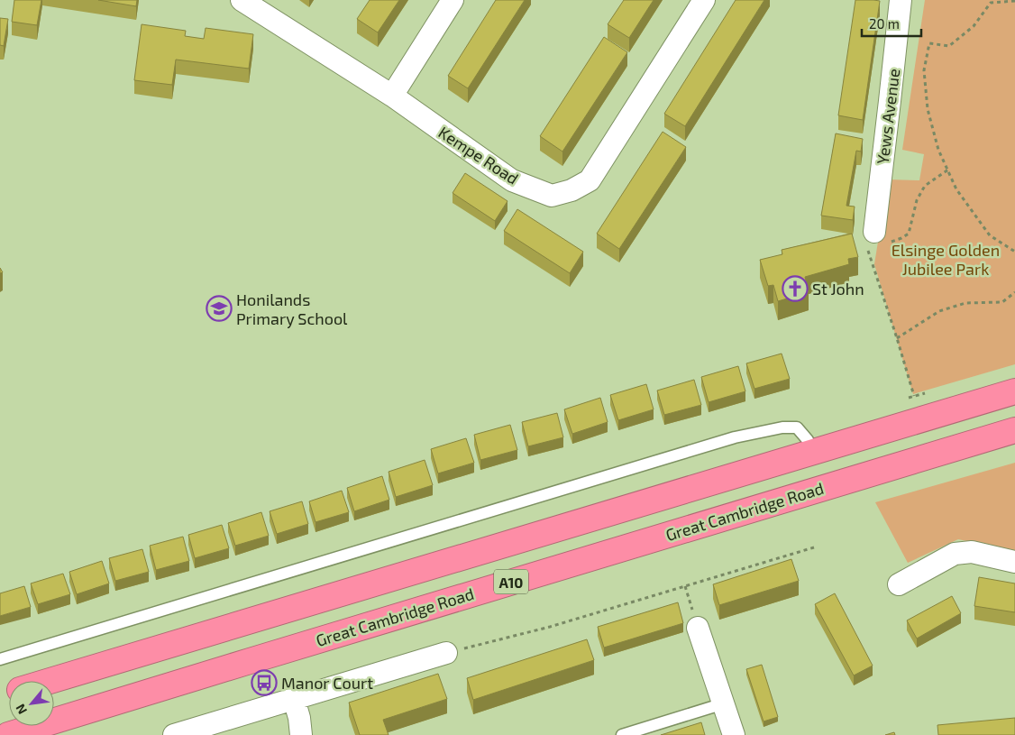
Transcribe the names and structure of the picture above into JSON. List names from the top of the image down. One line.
{"streets":{"highway":["Great Cambridge Road","A10"],"street":["Yews Avenue","Kempe Road"]},"parks":["Elsinge Golden Jubilee Park"],"places":{"church":["St John"],"school or university":["Honilands Primary School"],"bus stop":["Manor Court"]},"scale_bar":"20 m","north":"bottom left"}
